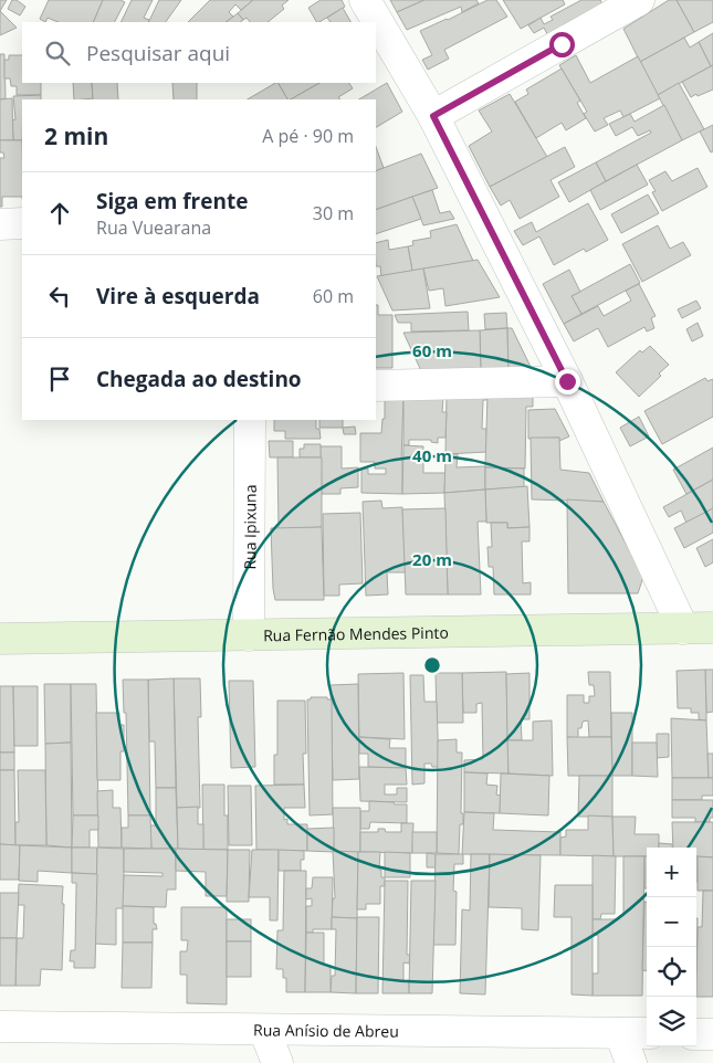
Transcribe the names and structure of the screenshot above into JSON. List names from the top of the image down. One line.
{"streets":{"street":["Rua Ipixuna","Rua Fernão Mendes Pinto","Rua Anísio de Abreu"]},"crossings":[["Rua Ipixuna","Rua Fernão Mendes Pinto"]],"page":{"search":"Pesquisar aqui","heading":["2 min","A pé · 90 m"],"list":[["Siga em frente","Rua Vuearana","30 m"],["Vire à esquerda","60 m"],"Chegada ao destino"],"map_buttons":["+","−"]},"rings":["60 m","40 m","20 m"]}
